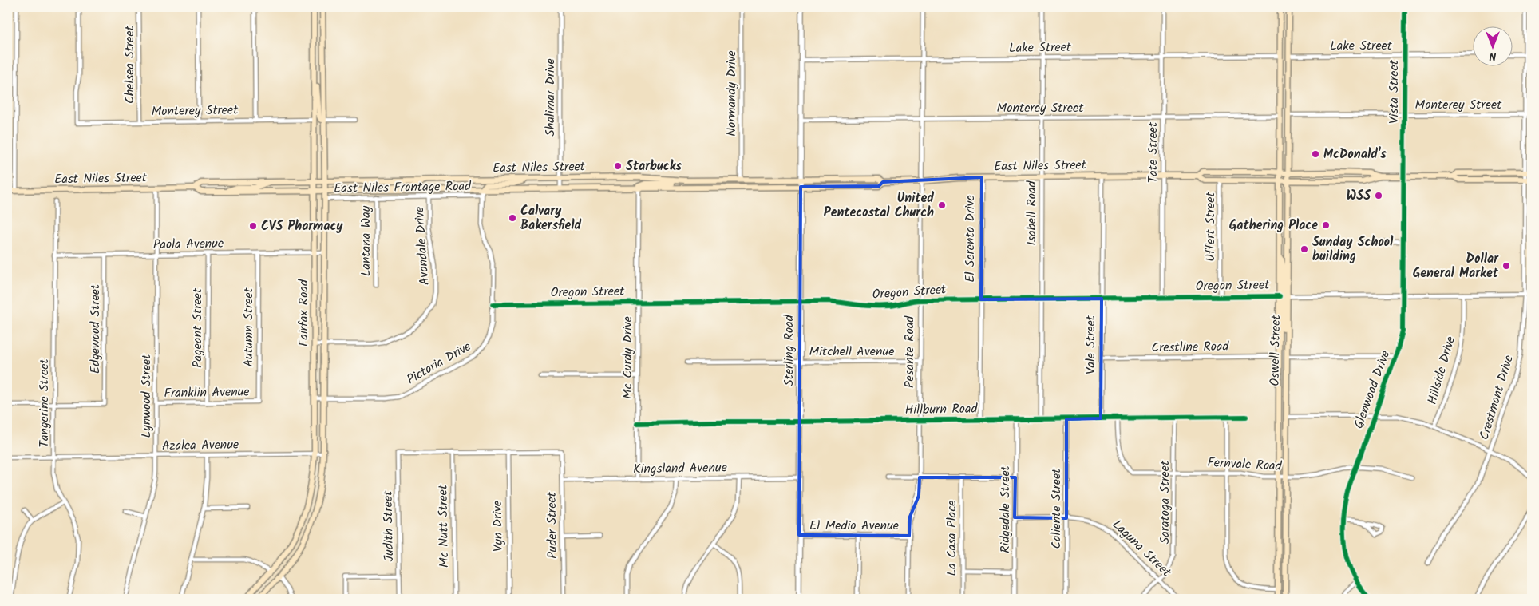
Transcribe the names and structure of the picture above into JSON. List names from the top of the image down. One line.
{"streets":{"main road":["East Niles Street","Fairfax Road","Oswell Street"],"street":["Lake Street","Chelsea Street","Vista Street","Normandy Drive","Shalimar Drive","Monterey Street","Tate Street","East Niles Frontage Road","Isabell Road","Uffert Street","El Serento Drive","Lantana Way","Paola Avenue","Avondale Drive","Oregon Street","Autumn Street","Pageant Street","Edgewood Street","Vale Street","Crestline Road","Sterling Road","Mitchell Avenue","Pesante Road","Mc Curdy Drive","Pictoria Drive","Hillside Drive","Glenwood Drive","Franklin Avenue","Lynwood Street","Crestmont Drive","Tangerine Street","Hillburn Road","Azalea Avenue","Fernvale Road","Kingsland Avenue","Saratoga Street","Caliente Street","Ridgedale Street","Puder Street","El Medio Avenue","Judith Street","Mc Nutt Street","Vyn Drive","La Casa Place","Laguna Street"]},"crossings":[["Lake Street","Vista Street"],["Lake Street","Tate Street"],["Lake Street","Isabell Road"],["Lake Street","Sterling Road"],["Lake Street","Oswell Street"],["Lake Street","Pesante Road"],["Chelsea Street","Monterey Street"],["Vista Street","Monterey Street"],["Vista Street","East Niles Street"],["Vista Street","Glenwood Drive"],["Normandy Drive","East Niles Street"],["Shalimar Drive","East Niles Street"],["Monterey Street","Tate Street"],["Monterey Street","Isabell Road"],["Monterey Street","Fairfax Road"],["Monterey Street","Sterling Road"],["Monterey Street","Oswell Street"],["Monterey Street","Pesante Road"],["Monterey Street","Crestmont Drive"],["Tate Street","East Niles Street"],["Tate Street","Oregon Street"],["East Niles Street","Isabell Road"],["East Niles Street","Uffert Street"],["East Niles Street","El Serento Drive"],["East Niles Street","Fairfax Road"],["East Niles Street","Vale Street"],["East Niles Street","Sterling Road"],["East Niles Street","Oswell Street"],["East Niles Street","Pesante Road"],["East Niles Street","Mc Curdy Drive"],["East Niles Street","Pictoria Drive"],["East Niles Street","Glenwood Drive"],["East Niles Street","Lynwood Street"],["East Niles Street","Crestmont Drive"],["East Niles Frontage Road","Lantana Way"],["East Niles Frontage Road","Avondale Drive"],["East Niles Frontage Road","Fairfax Road"],["East Niles Frontage Road","Pictoria Drive"],["Isabell Road","Oregon Street"],["Isabell Road","Hillburn Road"],["Uffert Street","Oregon Street"],["El Serento Drive","Oregon Street"],["El Serento Drive","Hillburn Road"],["Paola Avenue","Fairfax Road"],["Paola Avenue","Autumn Street"],["Paola Avenue","Pageant Street"],["Paola Avenue","Edgewood Street"],["Paola Avenue","Lynwood Street"],["Paola Avenue","Tangerine Street"],["Avondale Drive","Fairfax Road"],["Oregon Street","Vale Street"],["Oregon Street","Sterling Road"],["Oregon Street","Oswell Street"],["Oregon Street","Pesante Road"],["Oregon Street","Mc Curdy Drive"],["Oregon Street","Pictoria Drive"],["Fairfax Road","Pictoria Drive"],["Fairfax Road","Azalea Avenue"],["Autumn Street","Franklin Avenue"],["Pageant Street","Franklin Avenue"],["Edgewood Street","Tangerine Street"],["Vale Street","Crestline Road"],["Vale Street","Hillburn Road"],["Crestline Road","Oswell Street"],["Sterling Road","Mitchell Avenue"],["Sterling Road","Hillburn Road"],["Sterling Road","Kingsland Avenue"],["Sterling Road","El Medio Avenue"],["Oswell Street","Fernvale Road"],["Mitchell Avenue","Pesante Road"],["Pesante Road","Hillburn Road"],["Pesante Road","El Medio Avenue"],["Mc Curdy Drive","Hillburn Road"],["Mc Curdy Drive","Kingsland Avenue"],["Glenwood Drive","Fernvale Road"],["Franklin Avenue","Lynwood Street"],["Lynwood Street","Azalea Avenue"],["Tangerine Street","Azalea Avenue"],["Hillburn Road","Fernvale Road"],["Hillburn Road","Saratoga Street"],["Hillburn Road","Caliente Street"],["Hillburn Road","Ridgedale Street"],["Fernvale Road","Saratoga Street"],["Kingsland Avenue","Puder Street"],["Saratoga Street","Laguna Street"],["Caliente Street","Laguna Street"],["Ridgedale Street","Laguna Street"],["Puder Street","Vyn Drive"],["Judith Street","Mc Nutt Street"]],"places":["McDonald's","Starbucks","WSS","United Pentecostal Church","Calvary Bakersfield","Gathering Place","CVS Pharmacy","Sunday School building","Dollar General Market"],"north":"bottom"}
